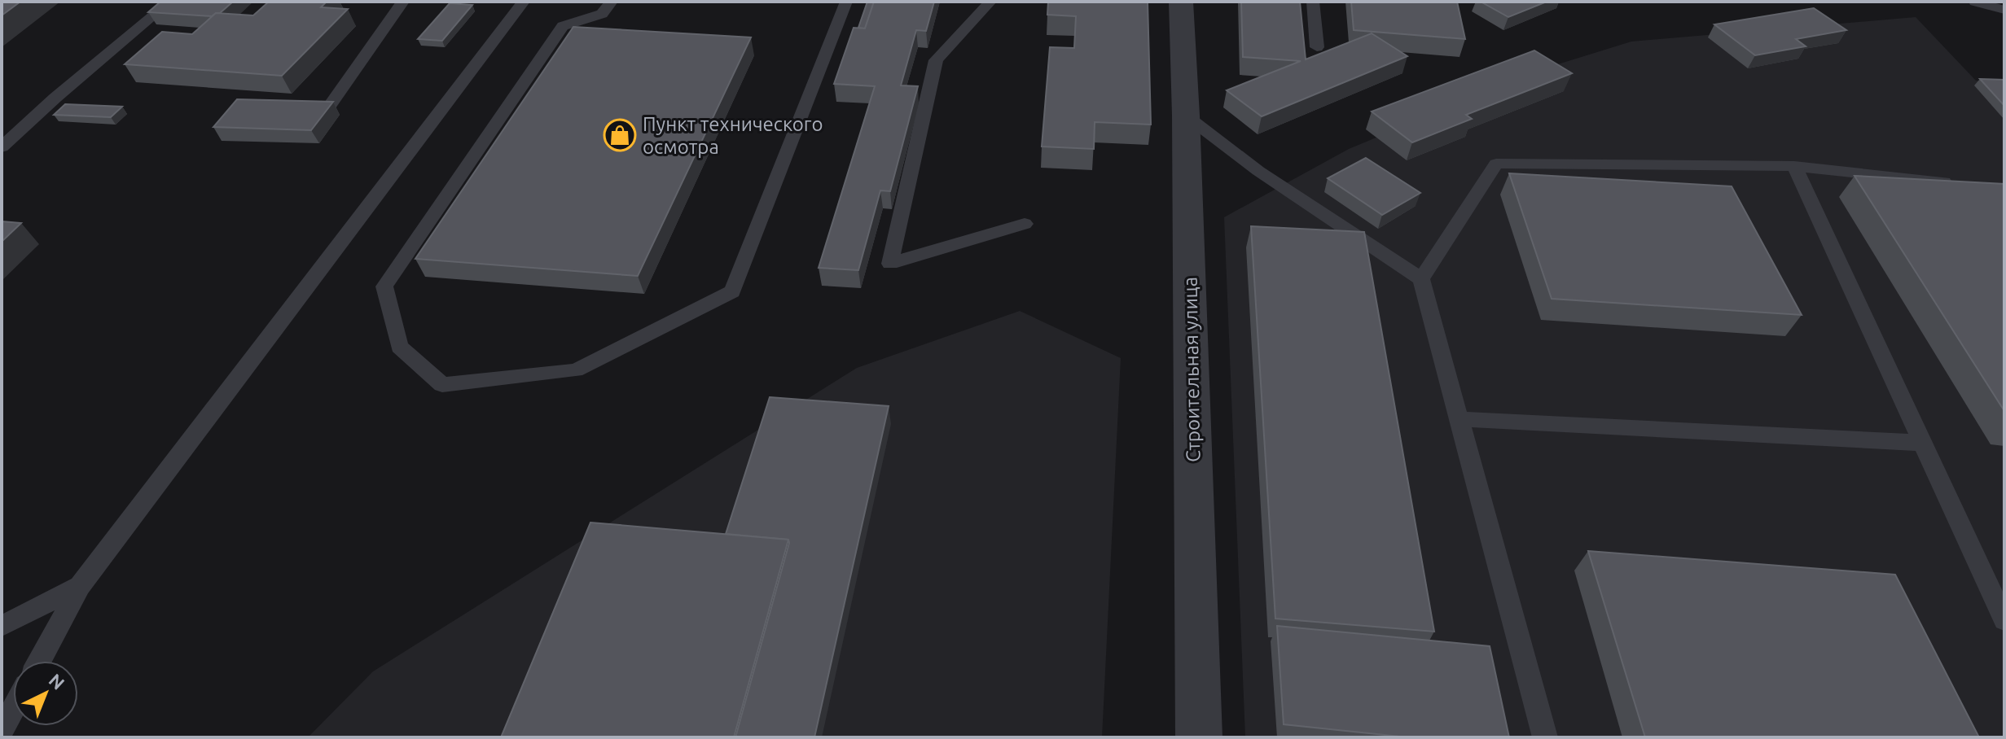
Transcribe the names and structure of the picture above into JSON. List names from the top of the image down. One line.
{"streets":{"street":["Строительная улица"]},"places":{"shop":["Пункт технического осмотра"]},"north":"top right"}
